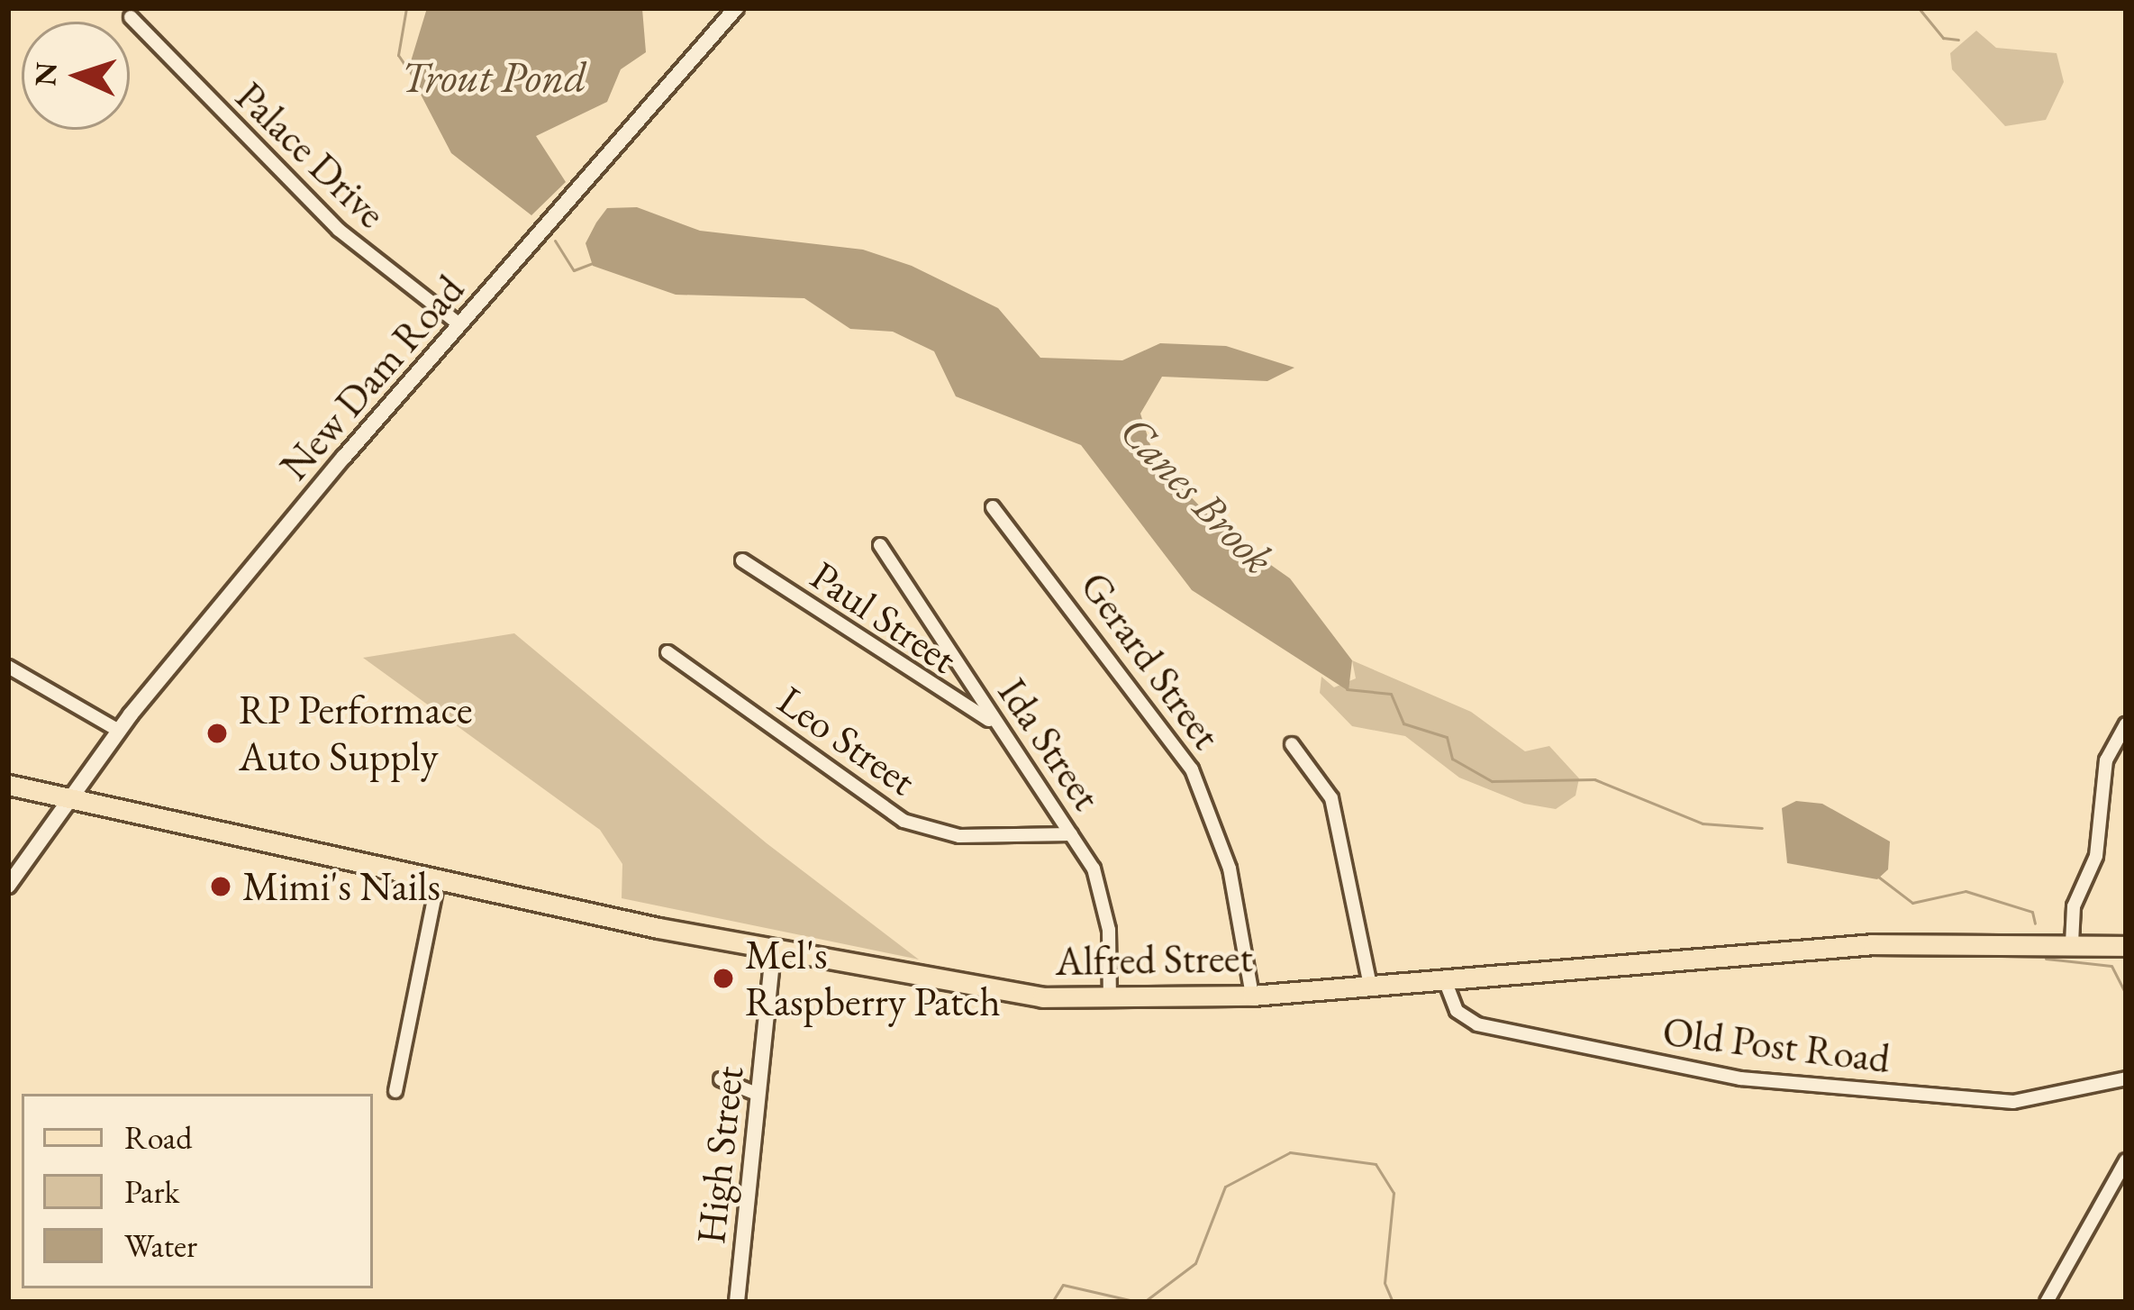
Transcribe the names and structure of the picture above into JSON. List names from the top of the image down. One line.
{"streets":{"main road":["Alfred Street"],"street":["Palace Drive","New Dam Road","Paul Street","Gerard Street","Leo Street","Ida Street","Old Post Road","High Street"]},"crossings":[["Palace Drive","New Dam Road"],["New Dam Road","Alfred Street"],["Paul Street","Ida Street"],["Gerard Street","Alfred Street"],["Leo Street","Ida Street"],["Ida Street","Alfred Street"],["Alfred Street","Old Post Road"],["Alfred Street","High Street"]],"water":["Trout Pond","Canes Brook"],"places":["RP Performace Auto Supply","Mimi's Nails","Mel's Raspberry Patch"],"legend":["Road","Park","Water"],"north":"left"}
